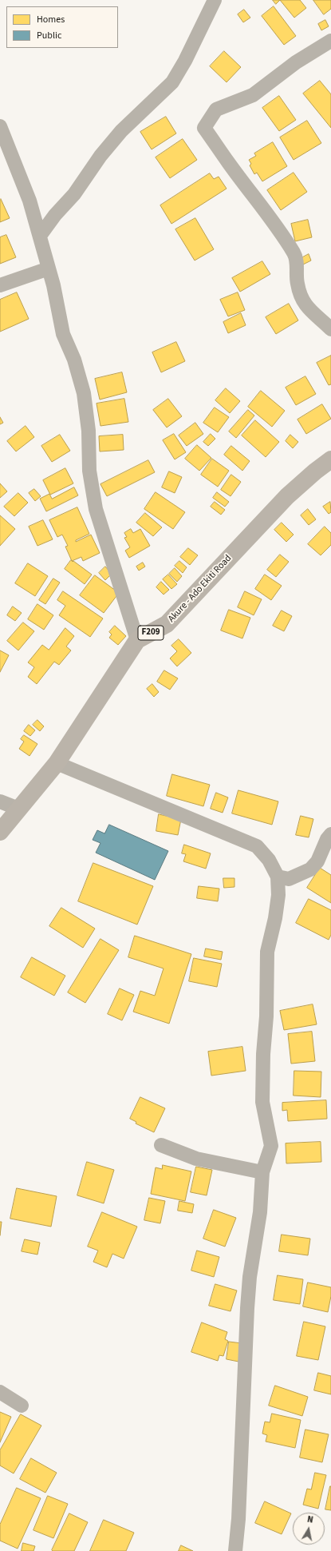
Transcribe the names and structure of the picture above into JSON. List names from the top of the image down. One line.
{"streets":{"main road":["Akure - Ado Ekiti Road","F209"]},"legend":["Homes","Public"],"north":"top"}
